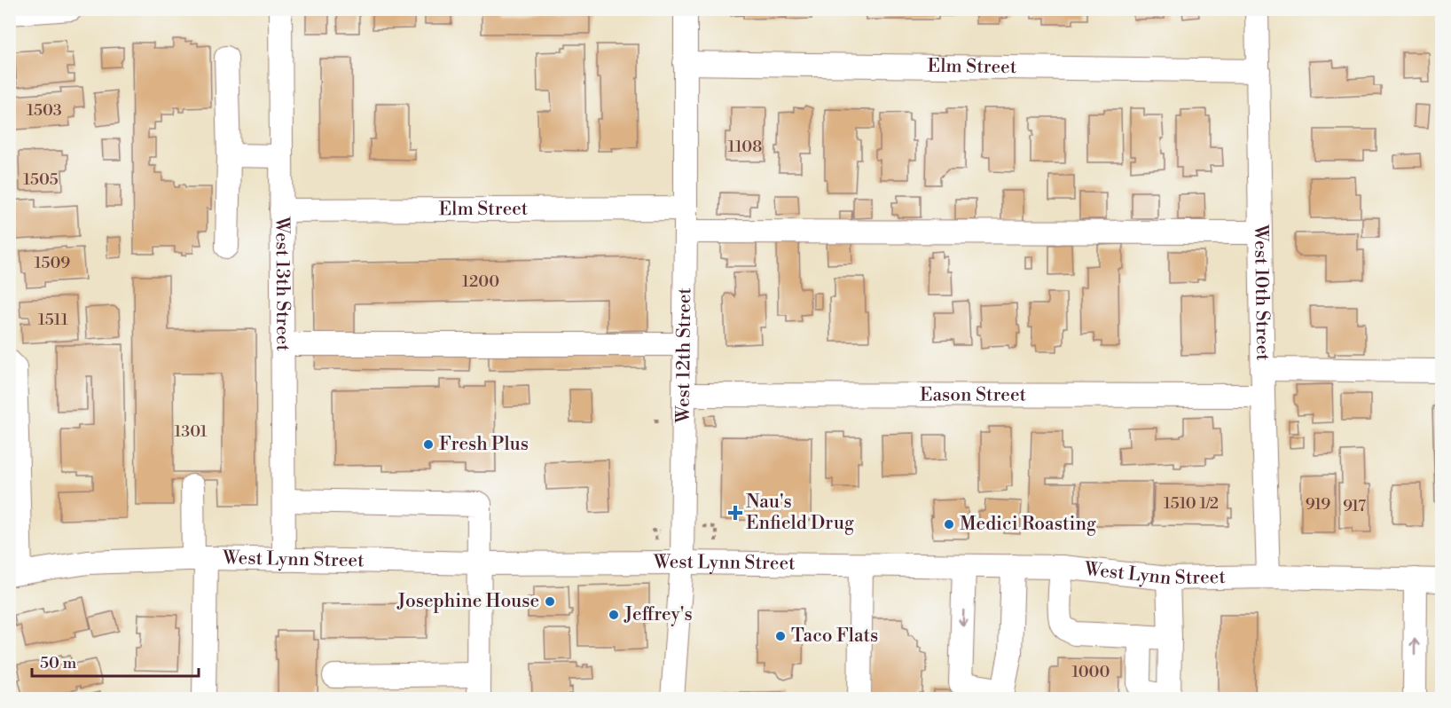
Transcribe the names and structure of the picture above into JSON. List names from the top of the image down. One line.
{"streets":{"street":["Elm Street","West 13th Street","West 10th Street","West 12th Street","Eason Street","West Lynn Street"]},"crossings":[["Elm Street","West 13th Street"],["Elm Street","West 10th Street"],["Elm Street","West 12th Street"],["West 13th Street","West Lynn Street"],["West 10th Street","Eason Street"],["West 10th Street","West Lynn Street"],["West 12th Street","Eason Street"],["West 12th Street","West Lynn Street"]],"places":{"other":["Fresh Plus","Medici Roasting","Josephine House","Jeffrey's","Taco Flats"],"health":["Nau's Enfield Drug"]},"house_numbers":["1503","1108","1505","1509","1200","1511","1301","1510 1/2","919","917","1000"],"scale_bar":"50 m"}
